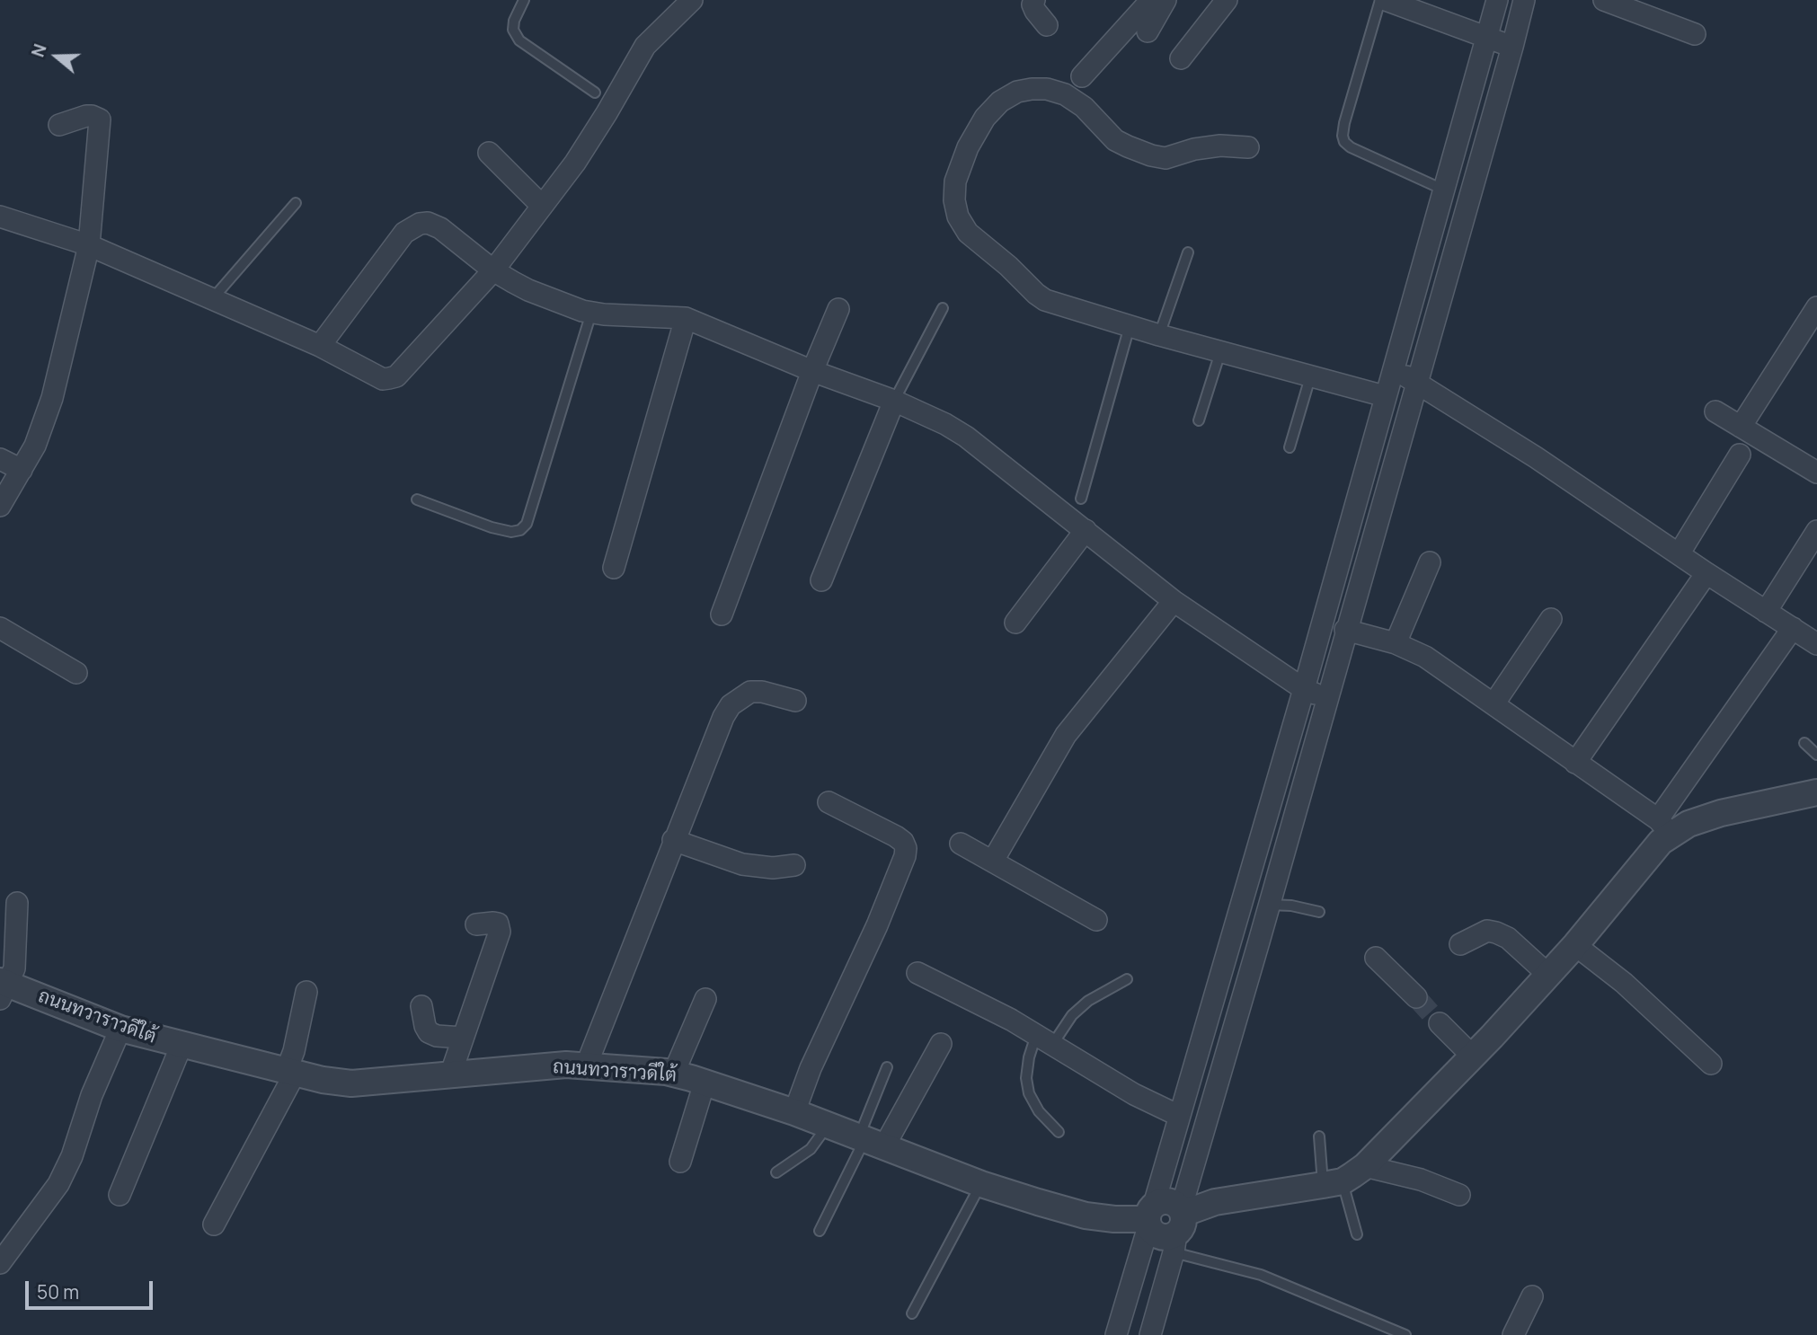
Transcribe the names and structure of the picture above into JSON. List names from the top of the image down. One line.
{"streets":{"street":["ถนนทวาราวดีใต้"]},"scale_bar":"50 m","north":"left"}
